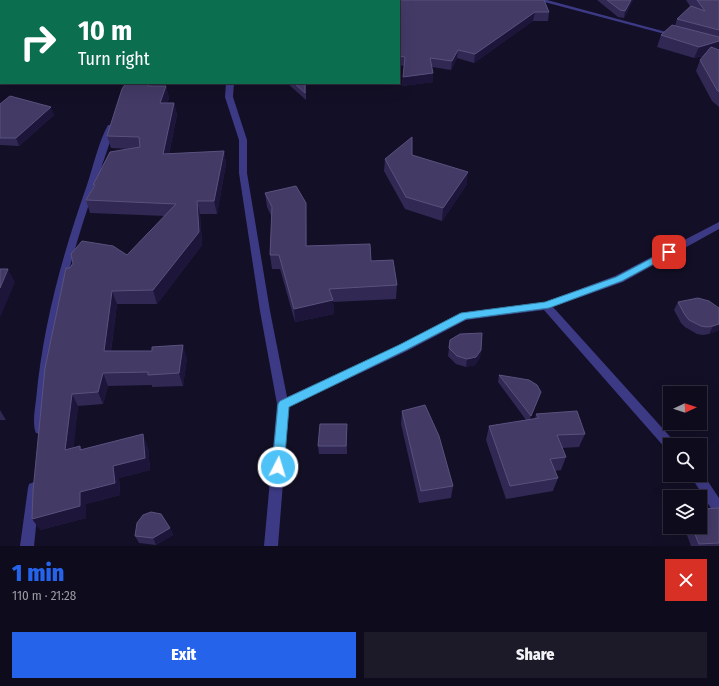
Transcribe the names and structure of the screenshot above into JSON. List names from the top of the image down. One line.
{"north":"right","page":{"turn":["10 m","Turn right"],"heading":["1 min","110 m · 21:28"],"buttons":["Exit","Share"]}}
